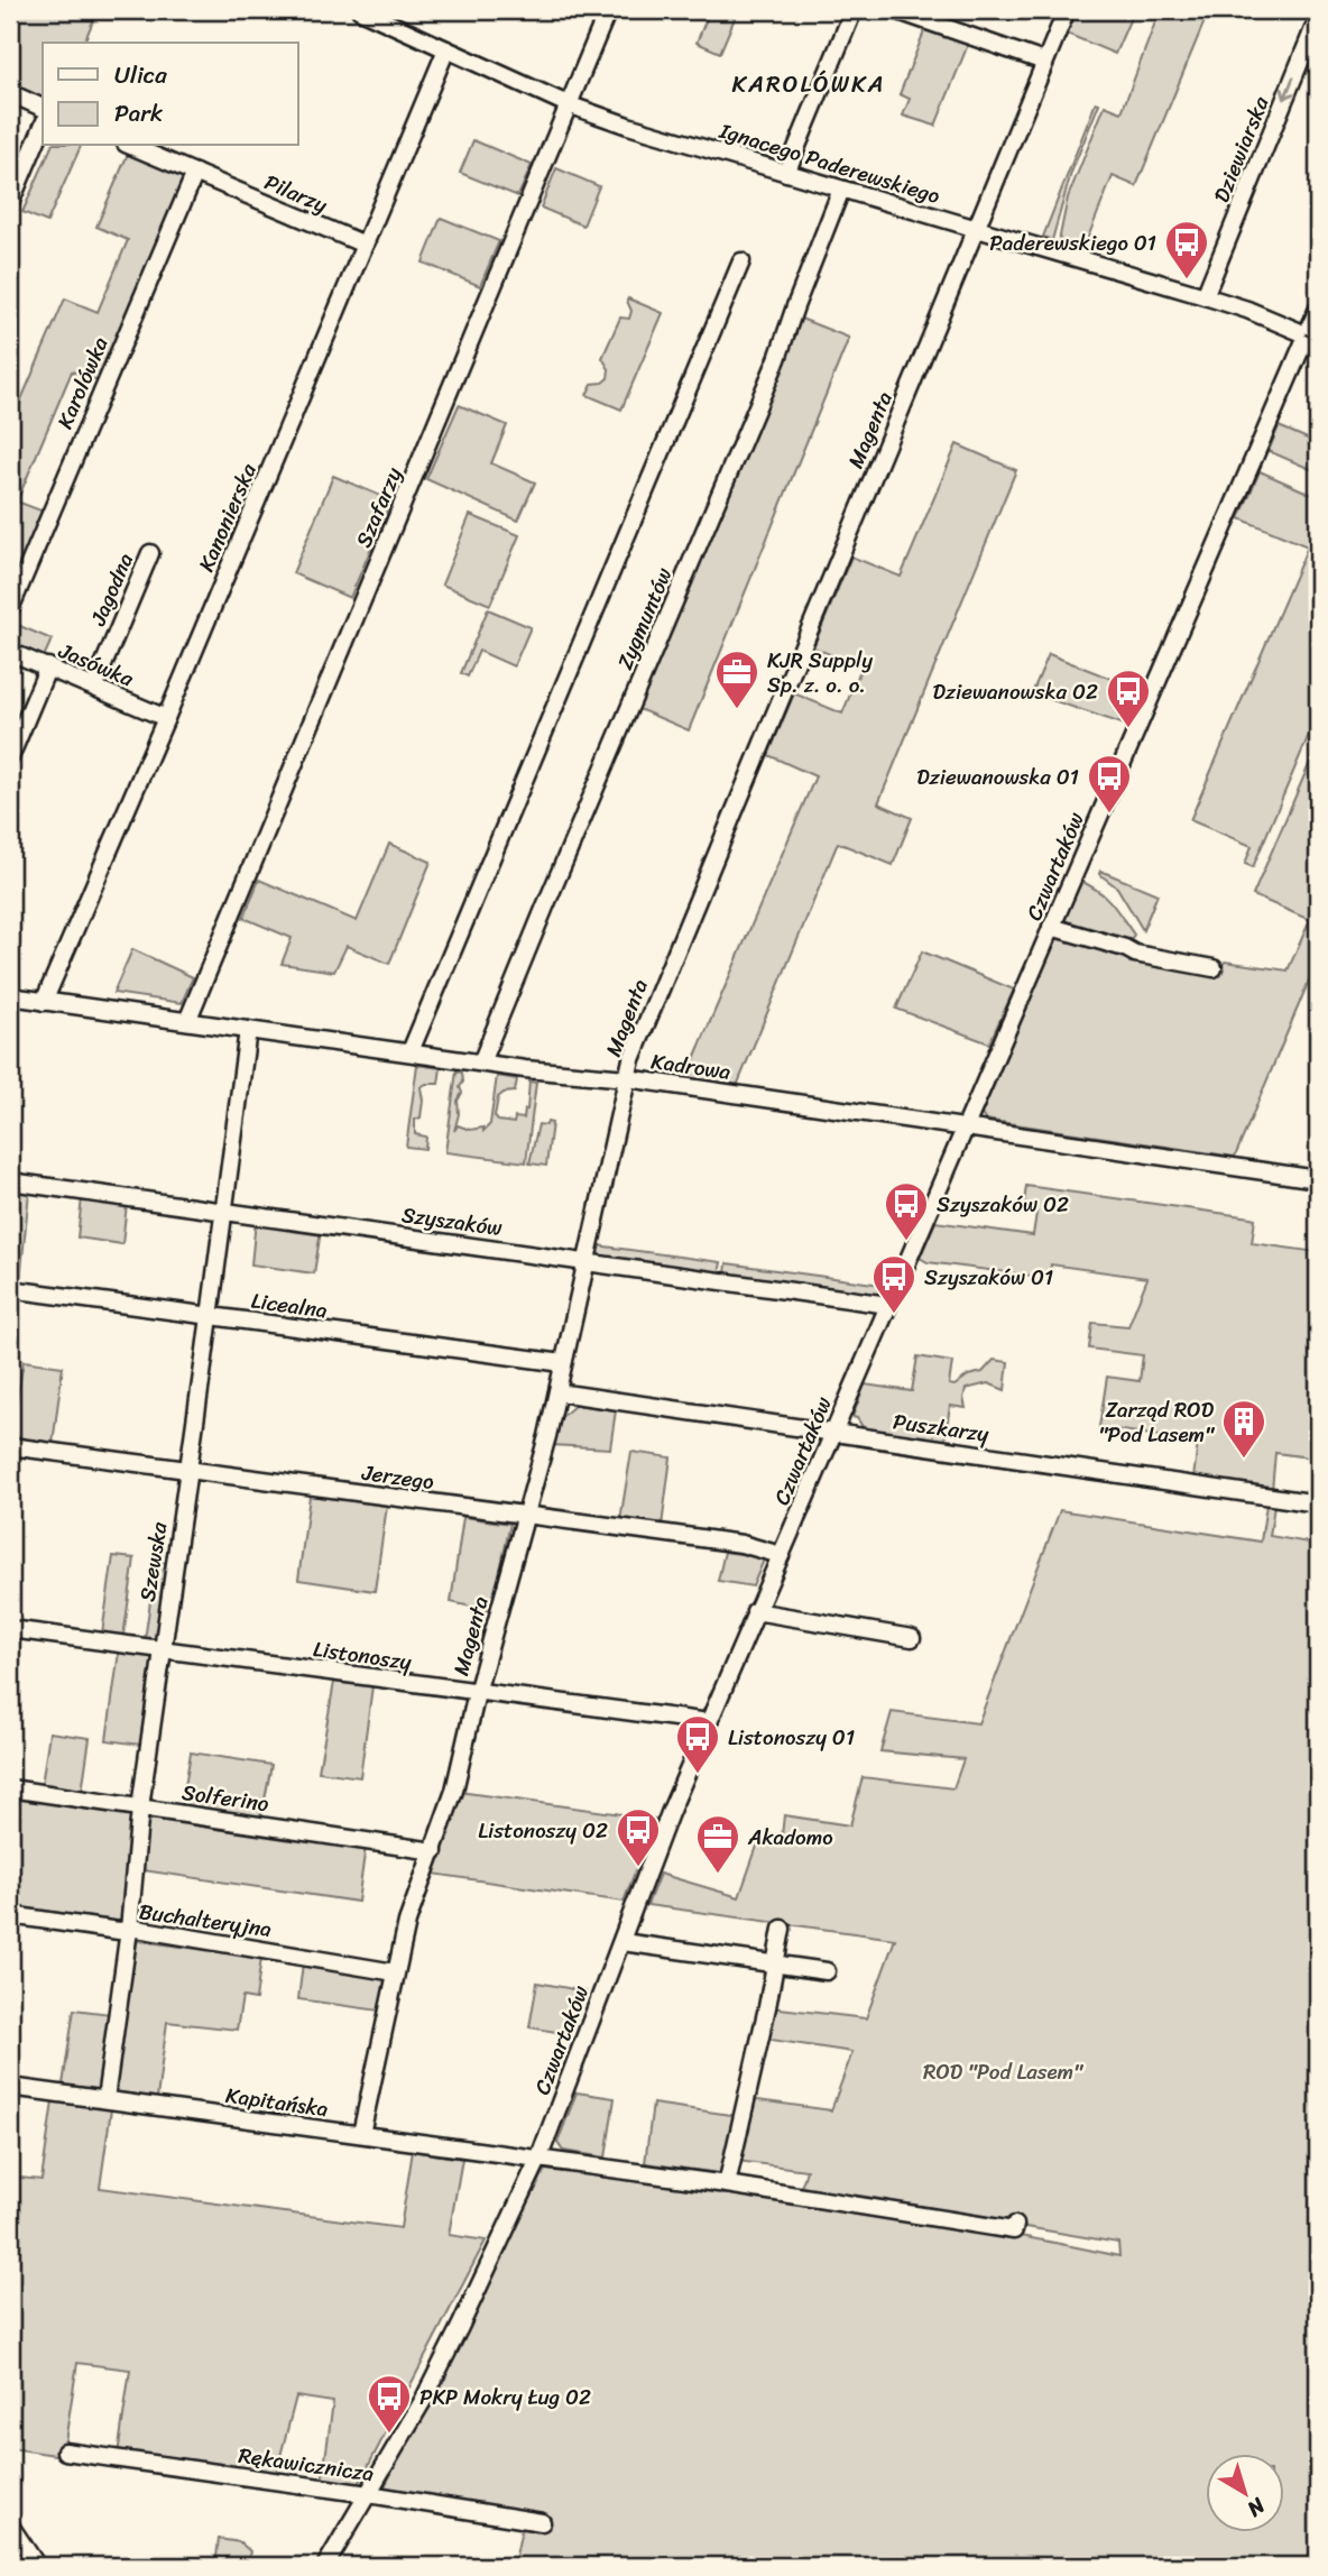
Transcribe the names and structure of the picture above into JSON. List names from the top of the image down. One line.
{"streets":{"street":["Dziewiarska","Ignacego Paderewskiego","Pilarzy","Karolówka","Magenta","Szafarzy","Kanonierska","Jagodna","Zygmuntów","Jasówka","Czwartaków","Kadrowa","Szyszaków","Licealna","Puszkarzy","Jerzego","Szewska","Listonoszy","Solferino","Buchalteryjna","Kapitańska","Rękawicznicza"]},"crossings":[["Dziewiarska","Ignacego Paderewskiego"],["Ignacego Paderewskiego","Magenta"],["Ignacego Paderewskiego","Szafarzy"],["Ignacego Paderewskiego","Kanonierska"],["Ignacego Paderewskiego","Zygmuntów"],["Ignacego Paderewskiego","Czwartaków"],["Pilarzy","Karolówka"],["Pilarzy","Kanonierska"],["Magenta","Kadrowa"],["Magenta","Szyszaków"],["Magenta","Licealna"],["Magenta","Puszkarzy"],["Magenta","Jerzego"],["Magenta","Listonoszy"],["Magenta","Solferino"],["Magenta","Buchalteryjna"],["Magenta","Kapitańska"],["Szafarzy","Kadrowa"],["Kanonierska","Jasówka"],["Kanonierska","Kadrowa"],["Jagodna","Jasówka"],["Zygmuntów","Kadrowa"],["Czwartaków","Kadrowa"],["Czwartaków","Szyszaków"],["Czwartaków","Puszkarzy"],["Czwartaków","Jerzego"],["Czwartaków","Listonoszy"],["Czwartaków","Kapitańska"],["Czwartaków","Rękawicznicza"],["Kadrowa","Szewska"],["Szyszaków","Szewska"],["Licealna","Szewska"],["Jerzego","Szewska"],["Szewska","Listonoszy"],["Szewska","Solferino"],["Szewska","Buchalteryjna"],["Szewska","Kapitańska"]],"one_way":["Dziewiarska"],"districts":["KAROLÓWKA"],"parks":["ROD \"Pod Lasem\""],"places":{"bus stop":["Paderewskiego 01","Dziewanowska 02","Dziewanowska 01","Szyszaków 02","Szyszaków 01","Listonoszy 01","Listonoszy 02","PKP Mokry Ług 02"],"office":["KJR Supply Sp. z. o. o.","Akadomo"],"building":["Zarząd ROD \"Pod Lasem\""]},"legend":["Ulica","Park"],"north":"bottom right"}
